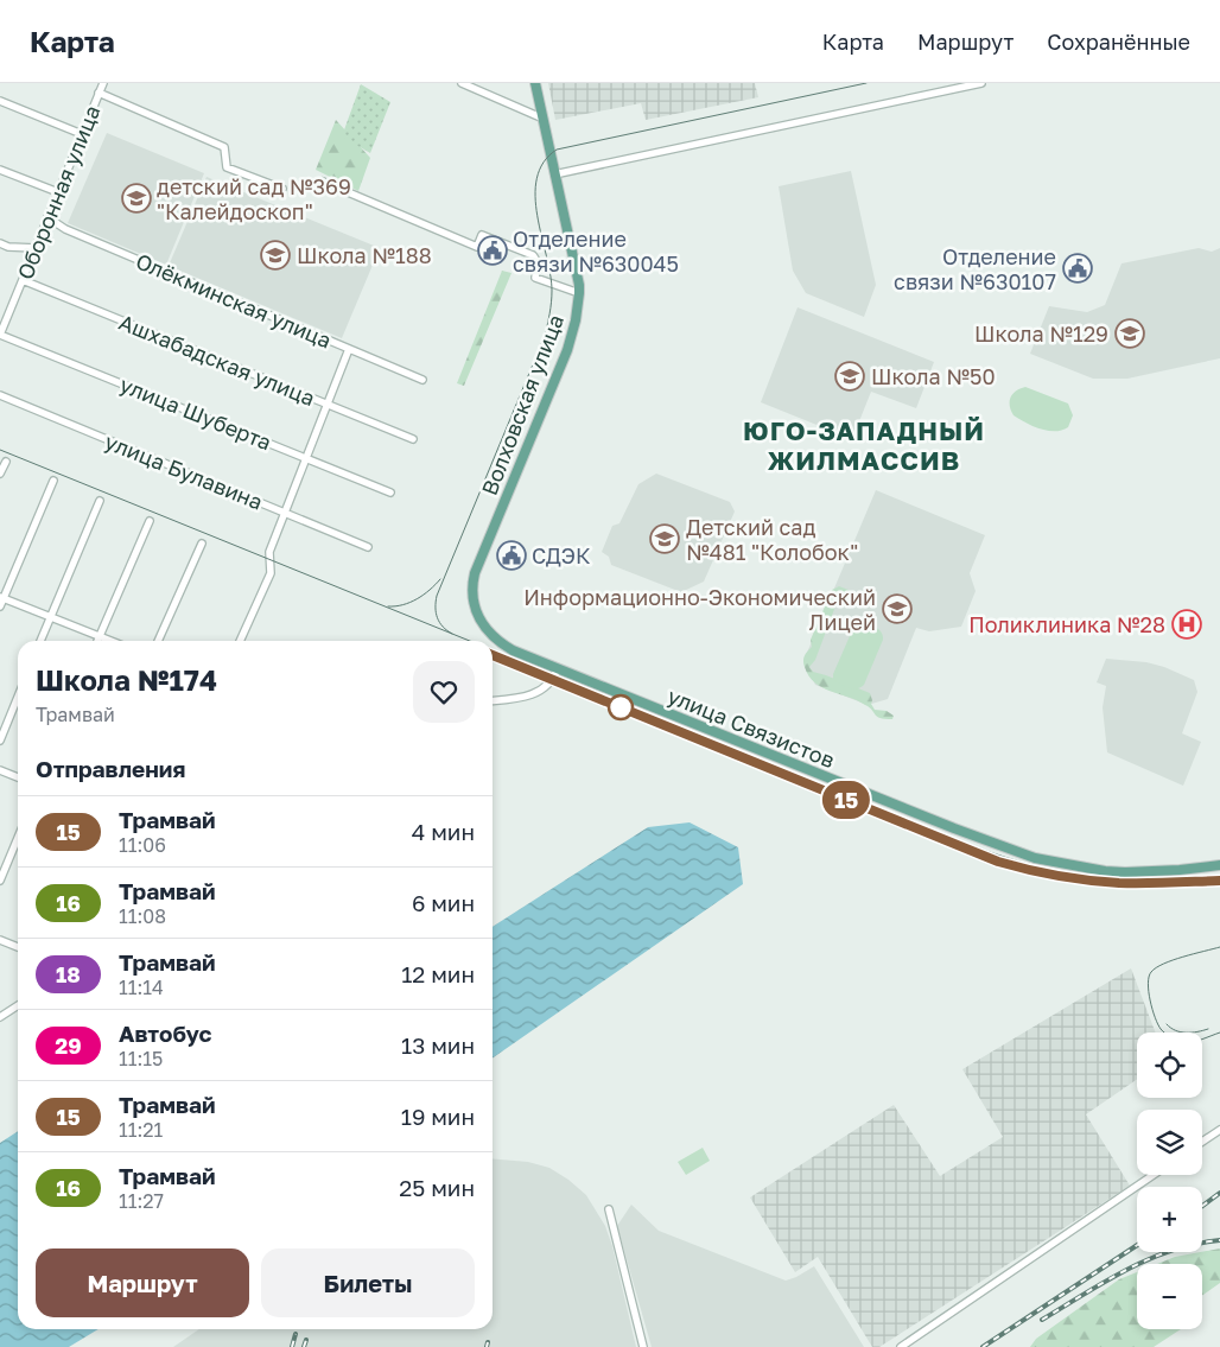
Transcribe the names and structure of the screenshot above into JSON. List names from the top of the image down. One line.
{"streets":{"main road":["Волховская улица","улица Связистов"],"street":["Оборонная улица","Олёкминская улица","Ашхабадская улица","улица Шуберта","улица Булавина"]},"crossings":[["Оборонная улица","Олёкминская улица"],["Оборонная улица","Ашхабадская улица"],["Оборонная улица","улица Шуберта"],["Волховская улица","улица Связистов"]],"districts":["ЮГО-ЗАПАДНЫЙ ЖИЛМАССИВ"],"places":{"school or university":["детский сад №369 \"Калейдоскоп\"","Школа №188","Школа №129","Школа №50","Детский сад №481 \"Колобок\"","Информационно-Экономический Лицей"],"public building":["Отделение связи №630045","Отделение связи №630107","СДЭК"],"hospital":["Поликлиника №28"]},"lines":["tram line 15"],"page":{"header":"Карта","nav":["Карта","Маршрут","Сохранённые"],"on_map":"15","heading":[["Школа №174","Трамвай"],"Отправления"],"list":[{"mark":"15","name":"Трамвай","note":"11:06","value":"4 мин"},{"mark":"16","name":"Трамвай","note":"11:08","value":"6 мин"},{"mark":"18","name":"Трамвай","note":"11:14","value":"12 мин"},{"mark":"29","name":"Автобус","note":"11:15","value":"13 мин"},{"mark":"15","name":"Трамвай","note":"11:21","value":"19 мин"},{"mark":"16","name":"Трамвай","note":"11:27","value":"25 мин"}],"map_buttons":["+","−"],"buttons":["Маршрут","Билеты"]}}
